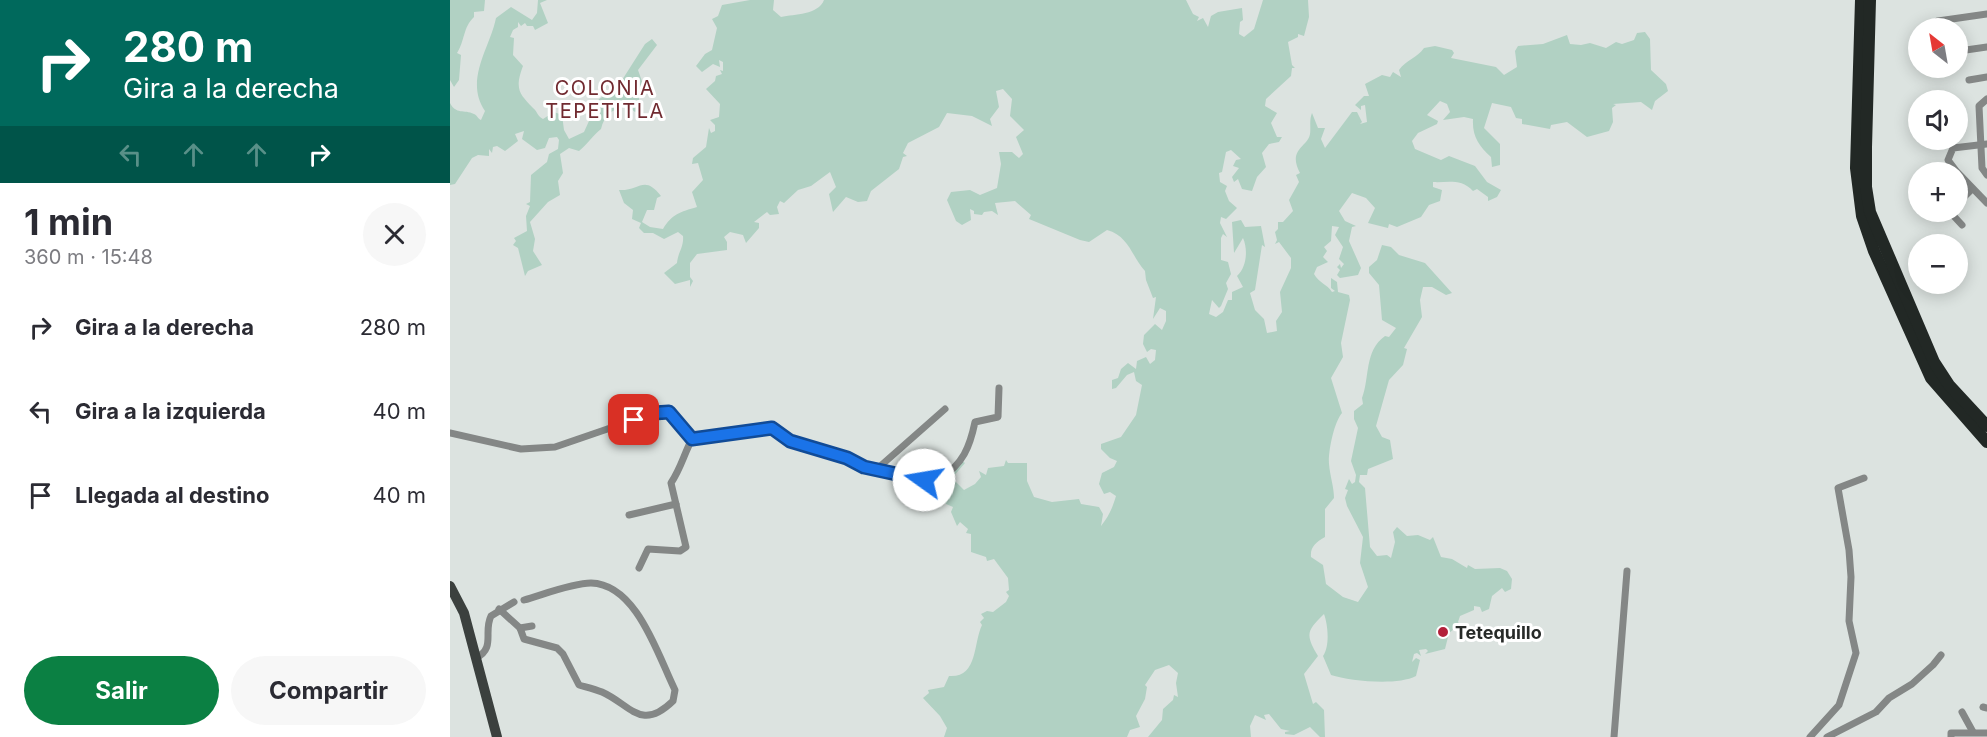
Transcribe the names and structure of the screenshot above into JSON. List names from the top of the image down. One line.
{"districts":["COLONIA TEPETITLA"],"places":["Tetequillo"],"north":"top left","page":{"turn":["280 m","Gira a la derecha"],"map_buttons":["+","−"],"heading":["1 min","360 m · 15:48"],"list":[{"name":"Gira a la derecha","value":"280 m"},{"name":"Gira a la izquierda","value":"40 m"},{"name":"Llegada al destino","value":"40 m"}],"buttons":["Salir","Compartir"]}}
